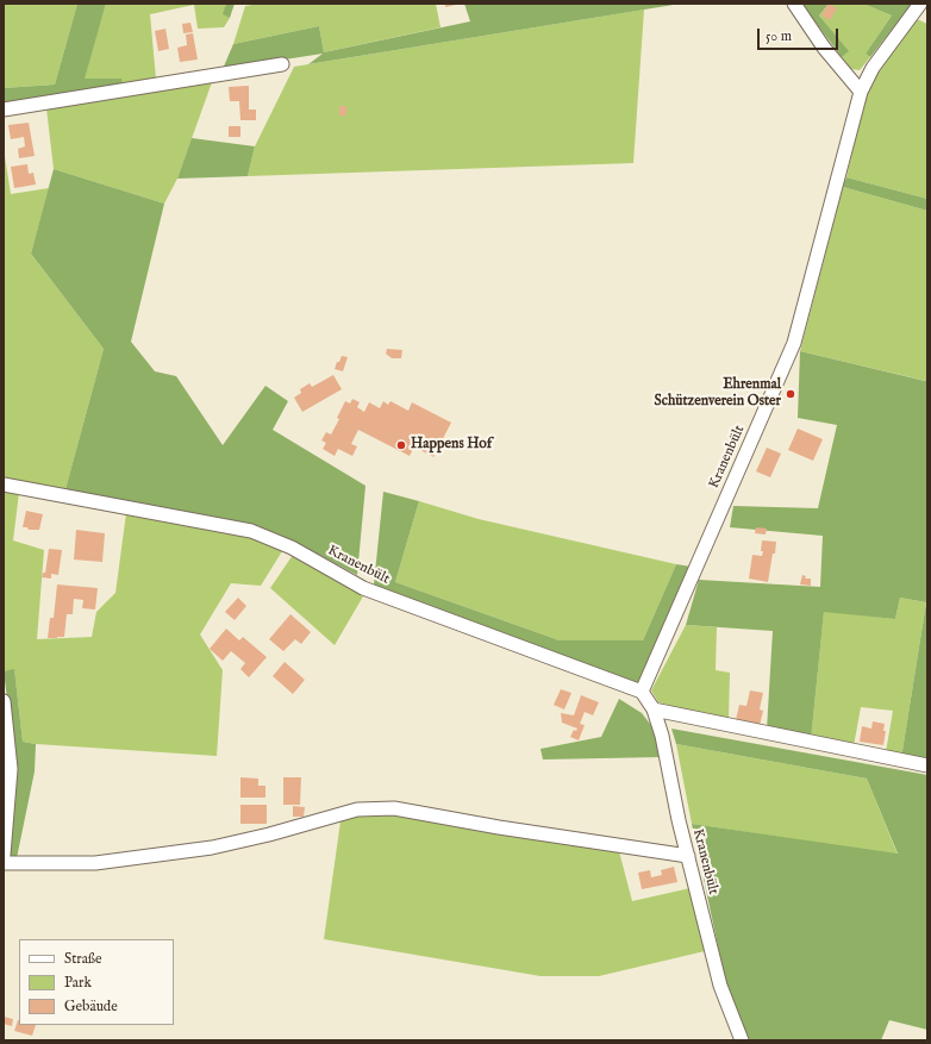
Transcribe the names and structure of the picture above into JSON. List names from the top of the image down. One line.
{"streets":{"street":["Kranenbült"]},"places":["Ehrenmal Schützenverein Oster","Happens Hof"],"legend":["Straße","Park","Gebäude"],"scale_bar":"50 m"}
